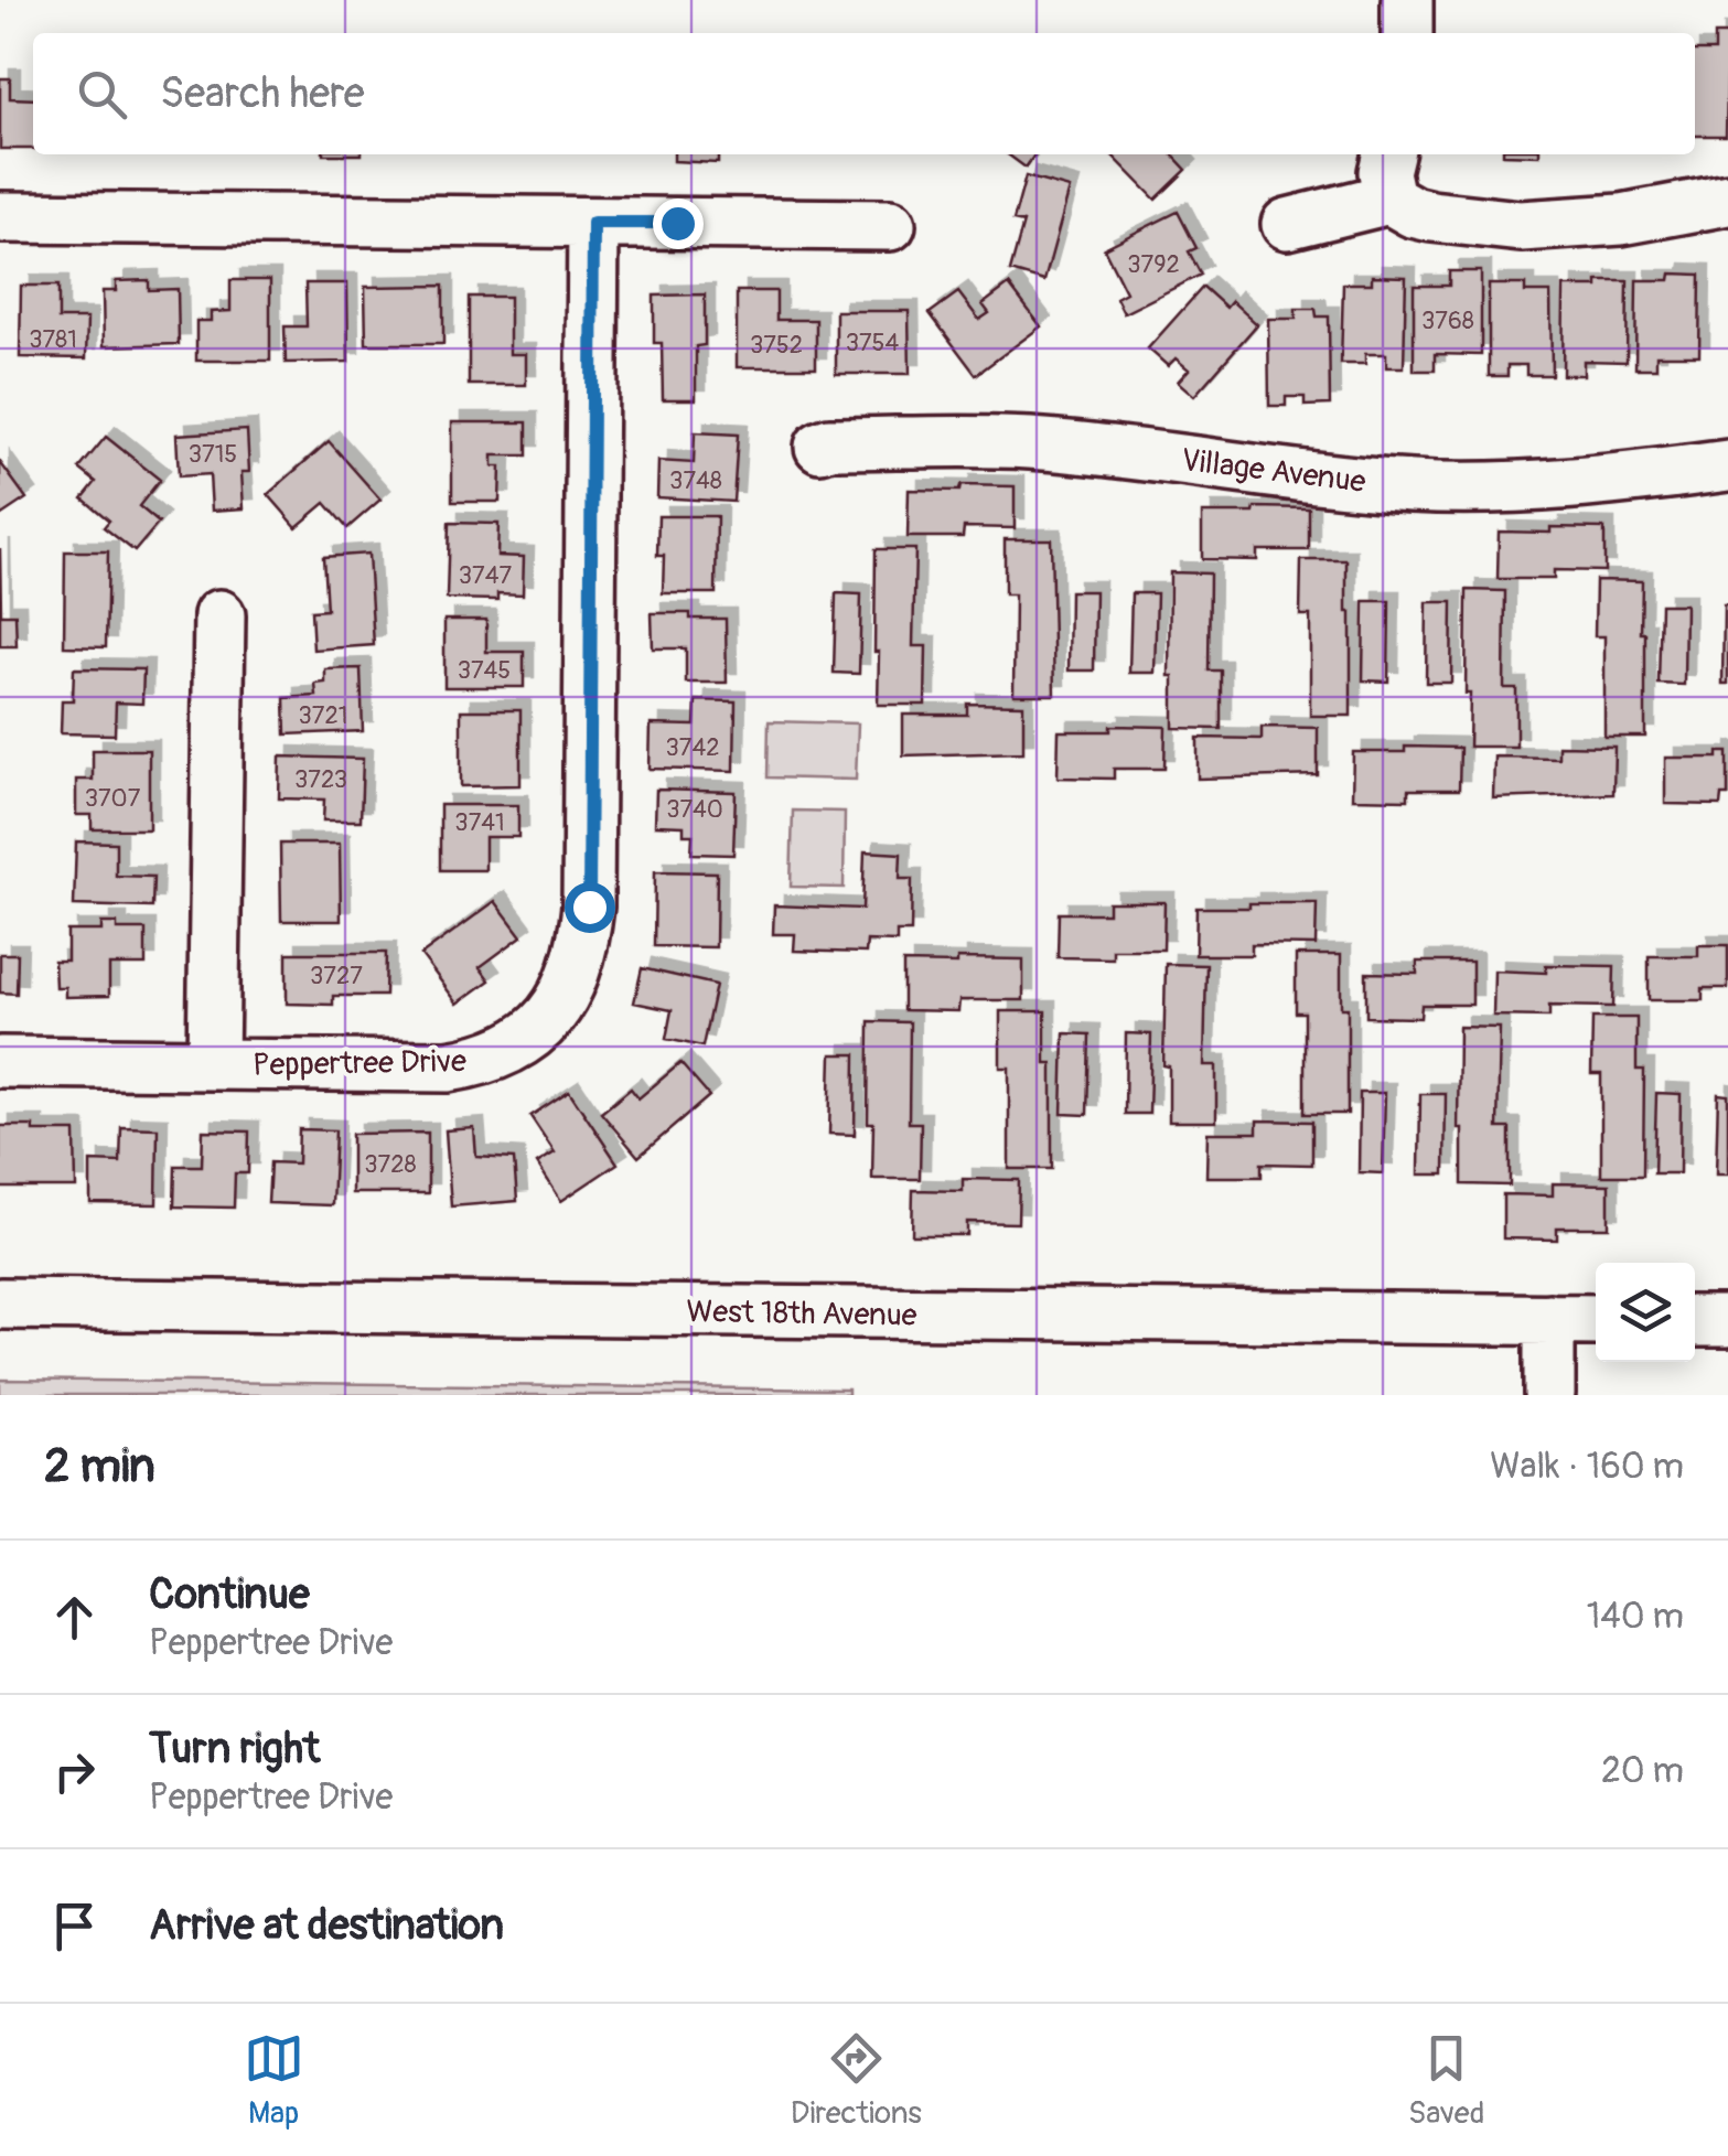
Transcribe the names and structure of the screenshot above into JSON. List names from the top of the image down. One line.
{"streets":{"street":["Village Avenue","Peppertree Drive","West 18th Avenue"]},"house_numbers":["3792","3768","3781","3754","3752","3715","3748","3747","3745","3721","3742","3723","3707","3740","3741","3727","3728"],"page":{"search":"Search here","heading":["2 min","Walk · 160 m"],"list":[["Continue","Peppertree Drive","140 m"],["Turn right","Peppertree Drive","20 m"],"Arrive at destination"],"nav":["Map","Directions","Saved"]}}
